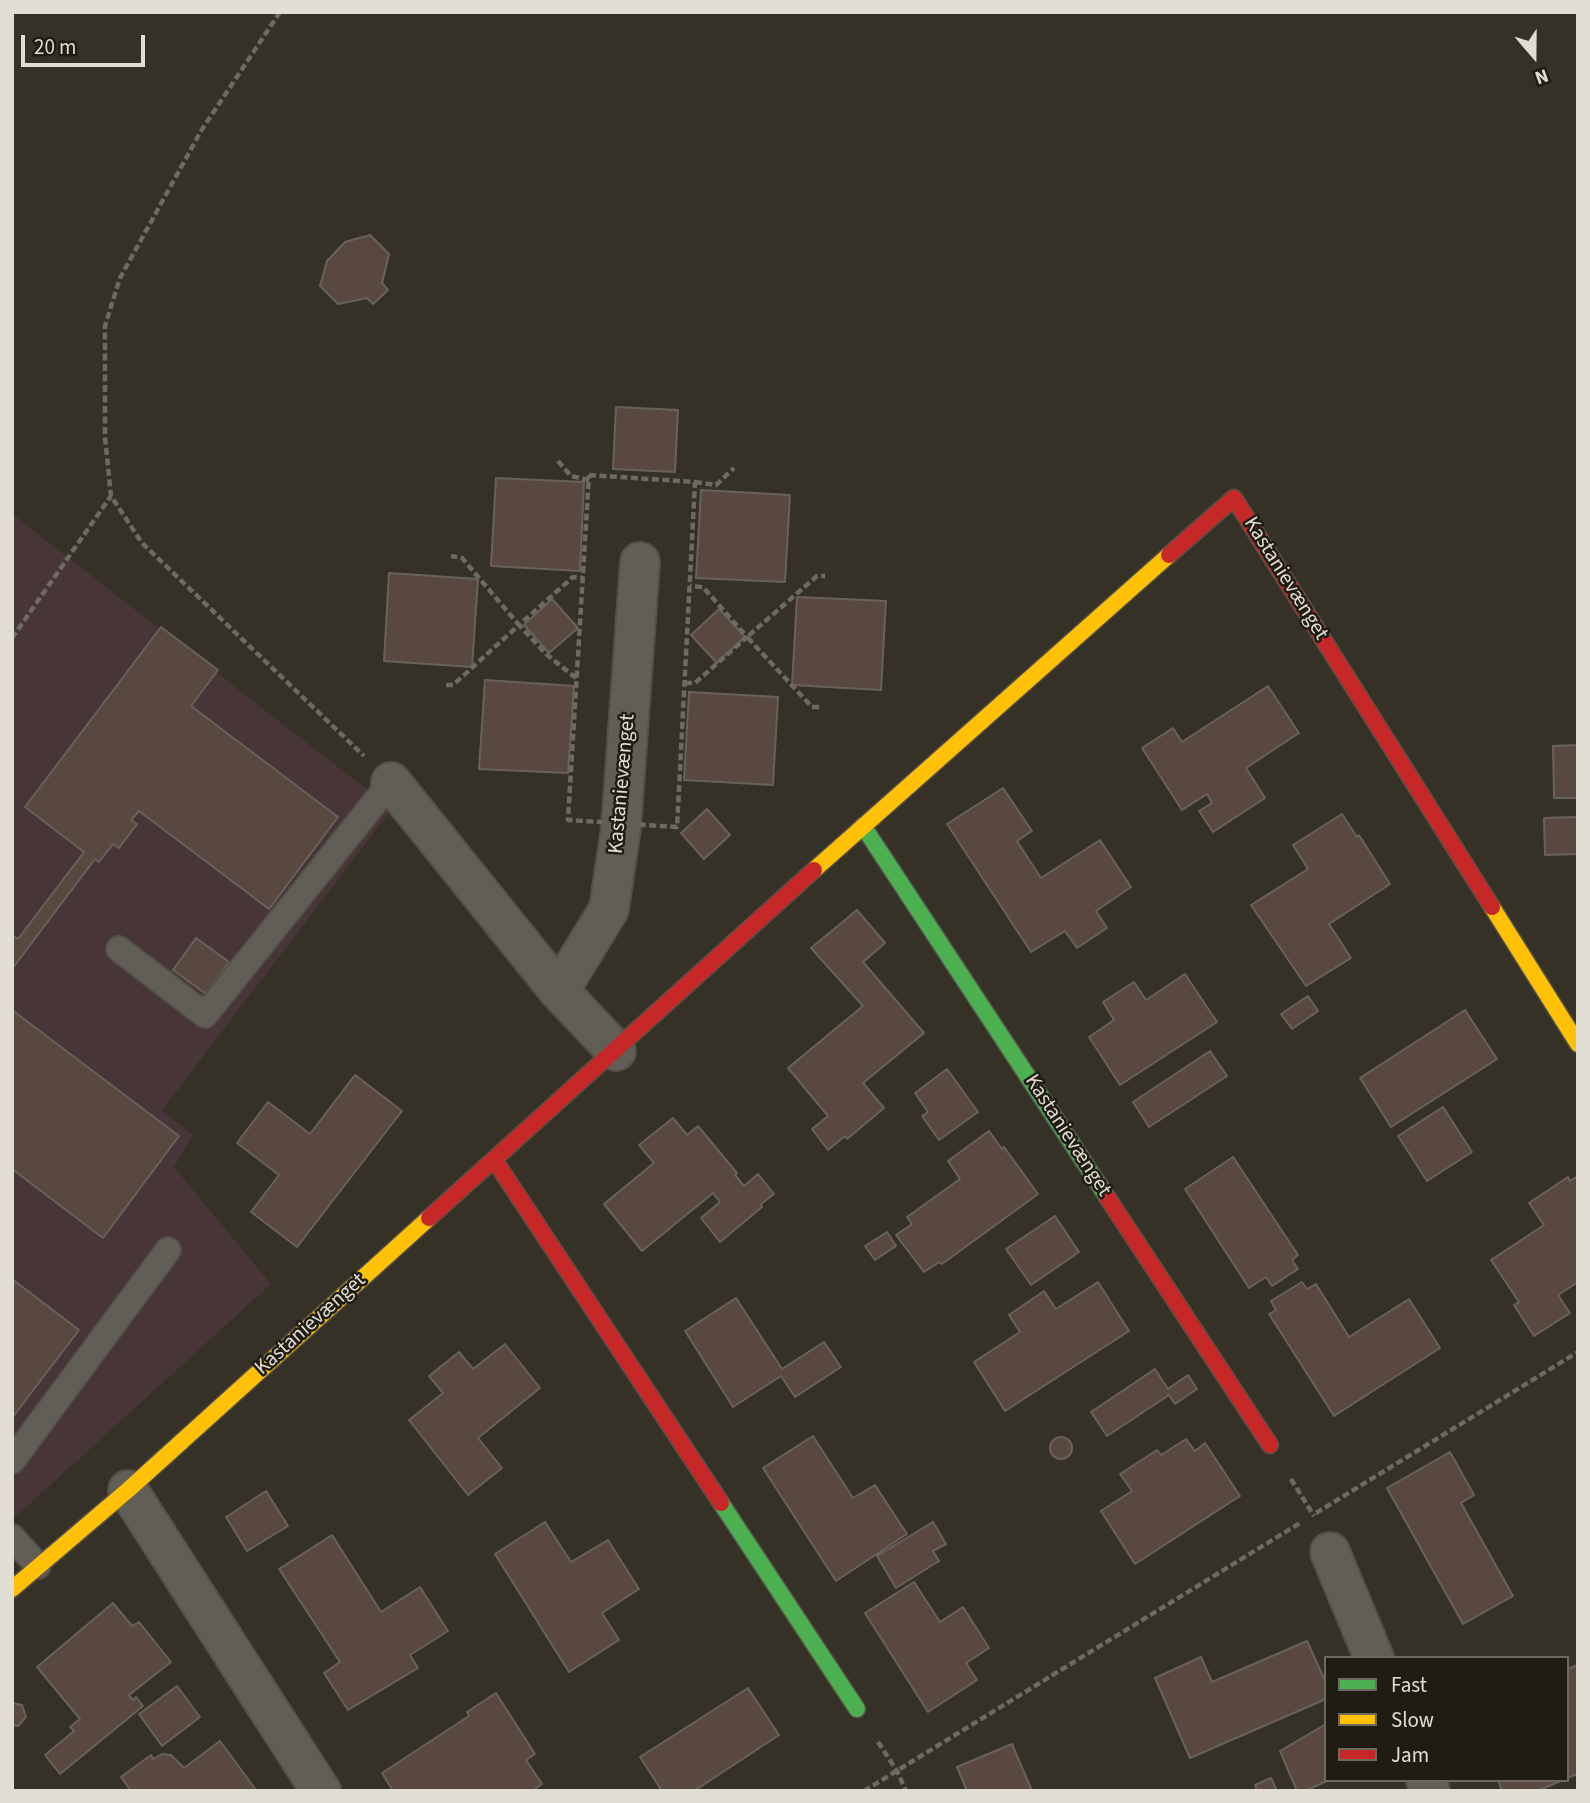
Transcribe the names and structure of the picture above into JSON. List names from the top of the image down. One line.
{"streets":{"street":["Kastanievænget"]},"legend":["Fast","Slow","Jam"],"scale_bar":"20 m","north":"bottom"}
